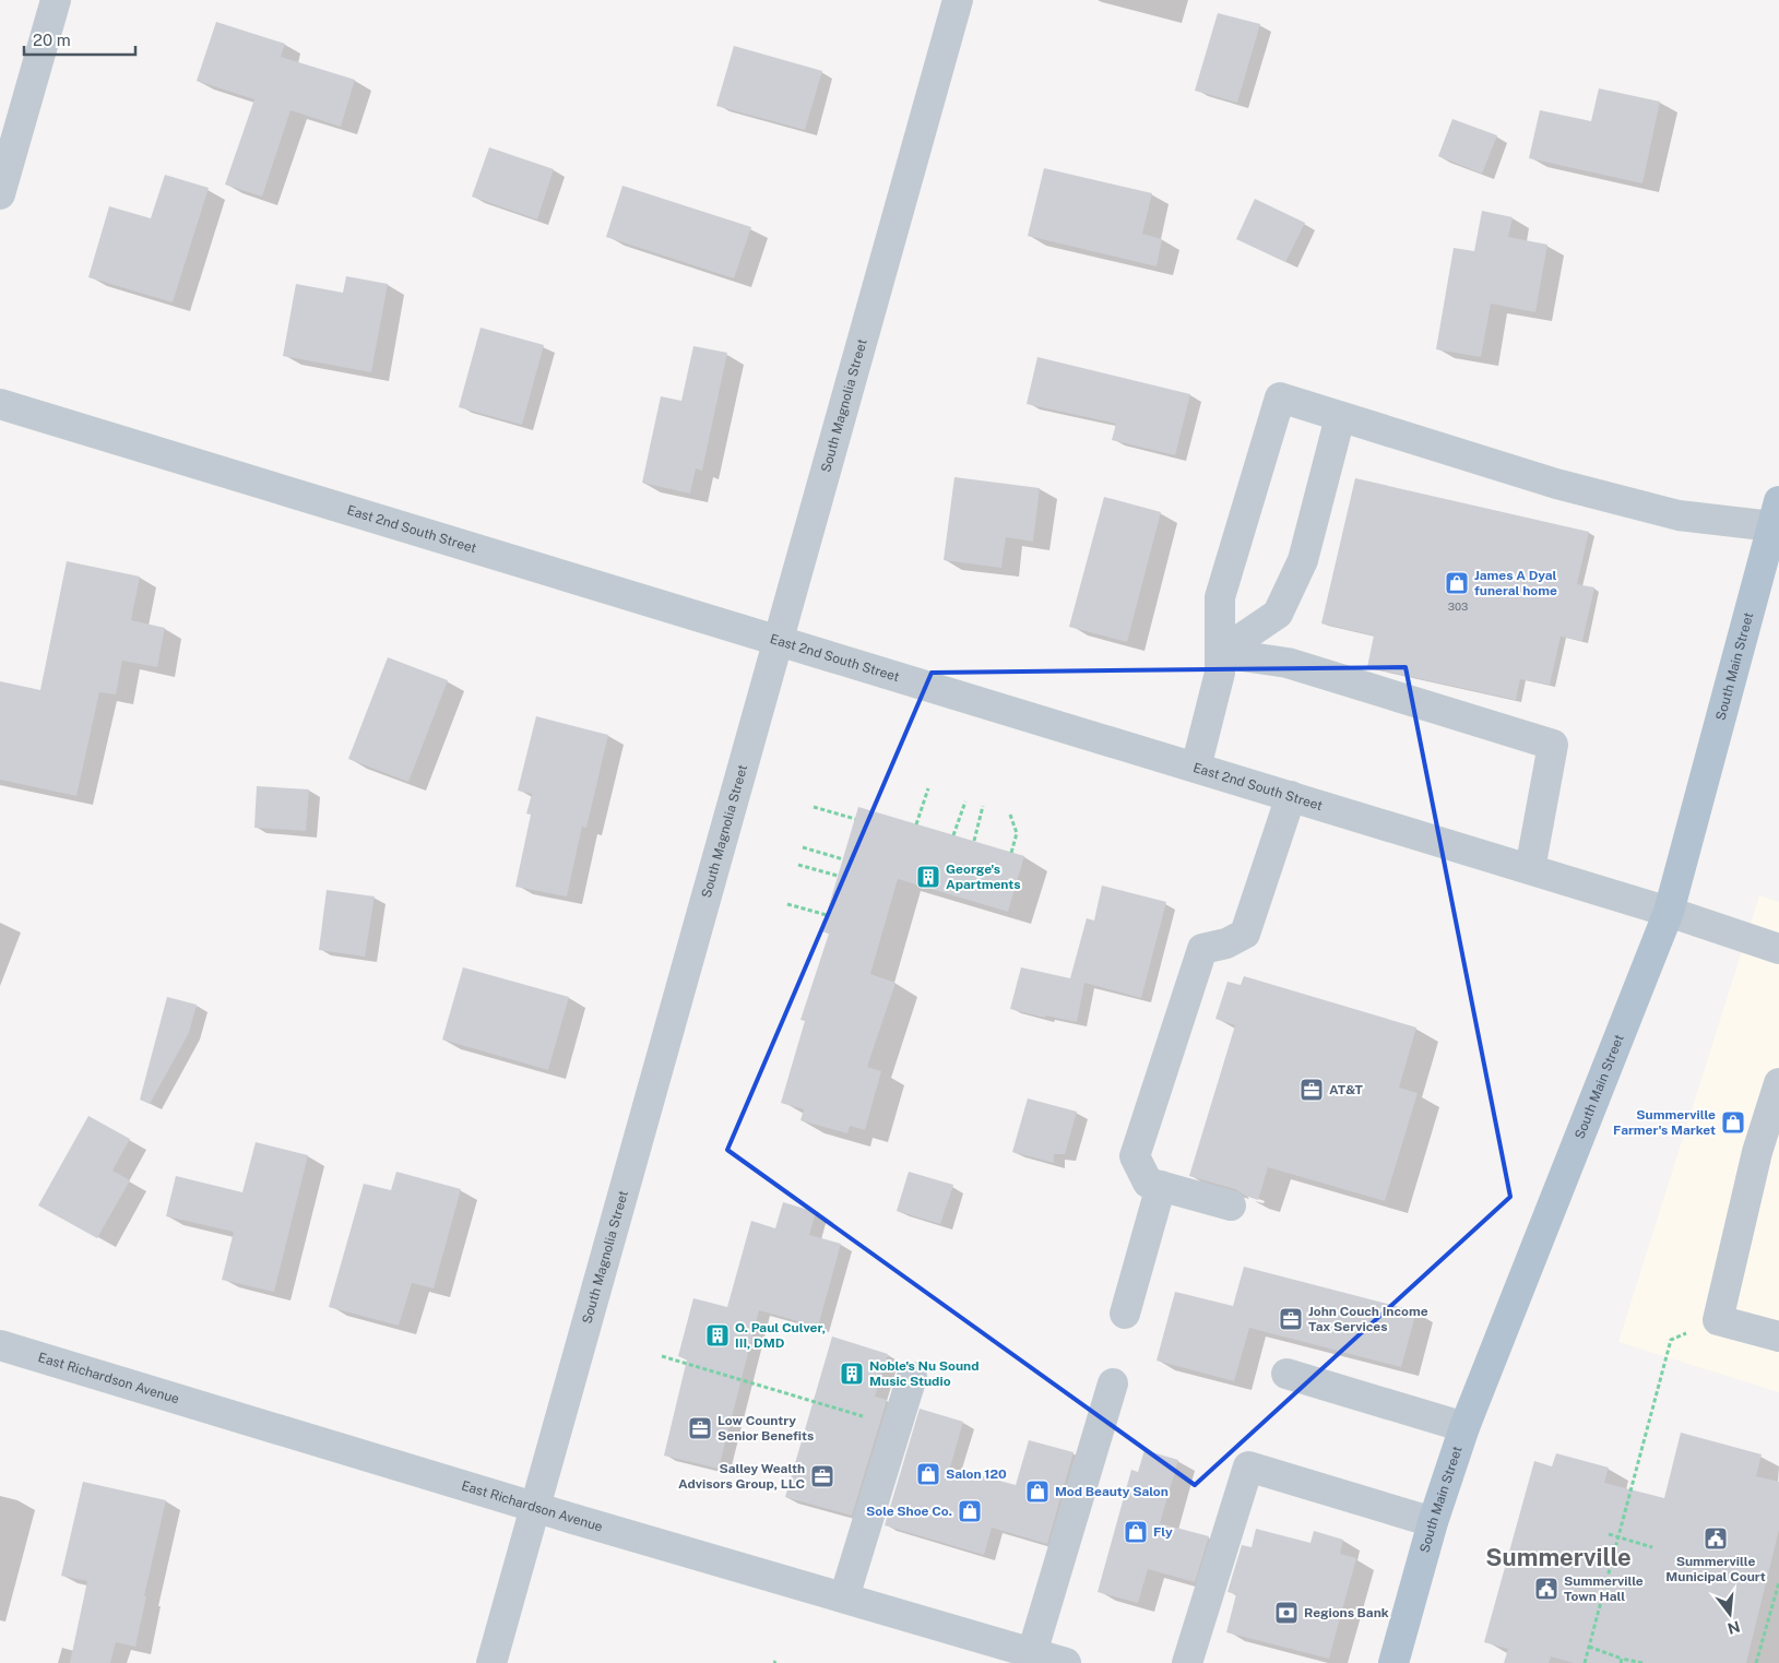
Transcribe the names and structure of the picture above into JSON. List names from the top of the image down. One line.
{"streets":{"main road":["South Main Street"],"street":["South Magnolia Street","East 2nd South Street","East Richardson Avenue"]},"crossings":[["South Magnolia Street","East 2nd South Street"],["South Magnolia Street","East Richardson Avenue"],["East 2nd South Street","South Main Street"]],"districts":["Summerville"],"places":{"shop":["James A Dyal funeral home","Summerville Farmer's Market","Salon 120","Mod Beauty Salon","Sole Shoe Co.","Fly"],"building":["George's Apartments","O. Paul Culver, III, DMD","Noble's Nu Sound Music Studio"],"office":["AT&T","John Couch Income Tax Services","Low Country Senior Benefits","Salley Wealth Advisors Group, LLC"],"public building":["Summerville Municipal Court","Summerville Town Hall"],"bank":["Regions Bank"]},"house_numbers":["303"],"scale_bar":"20 m","north":"bottom"}
